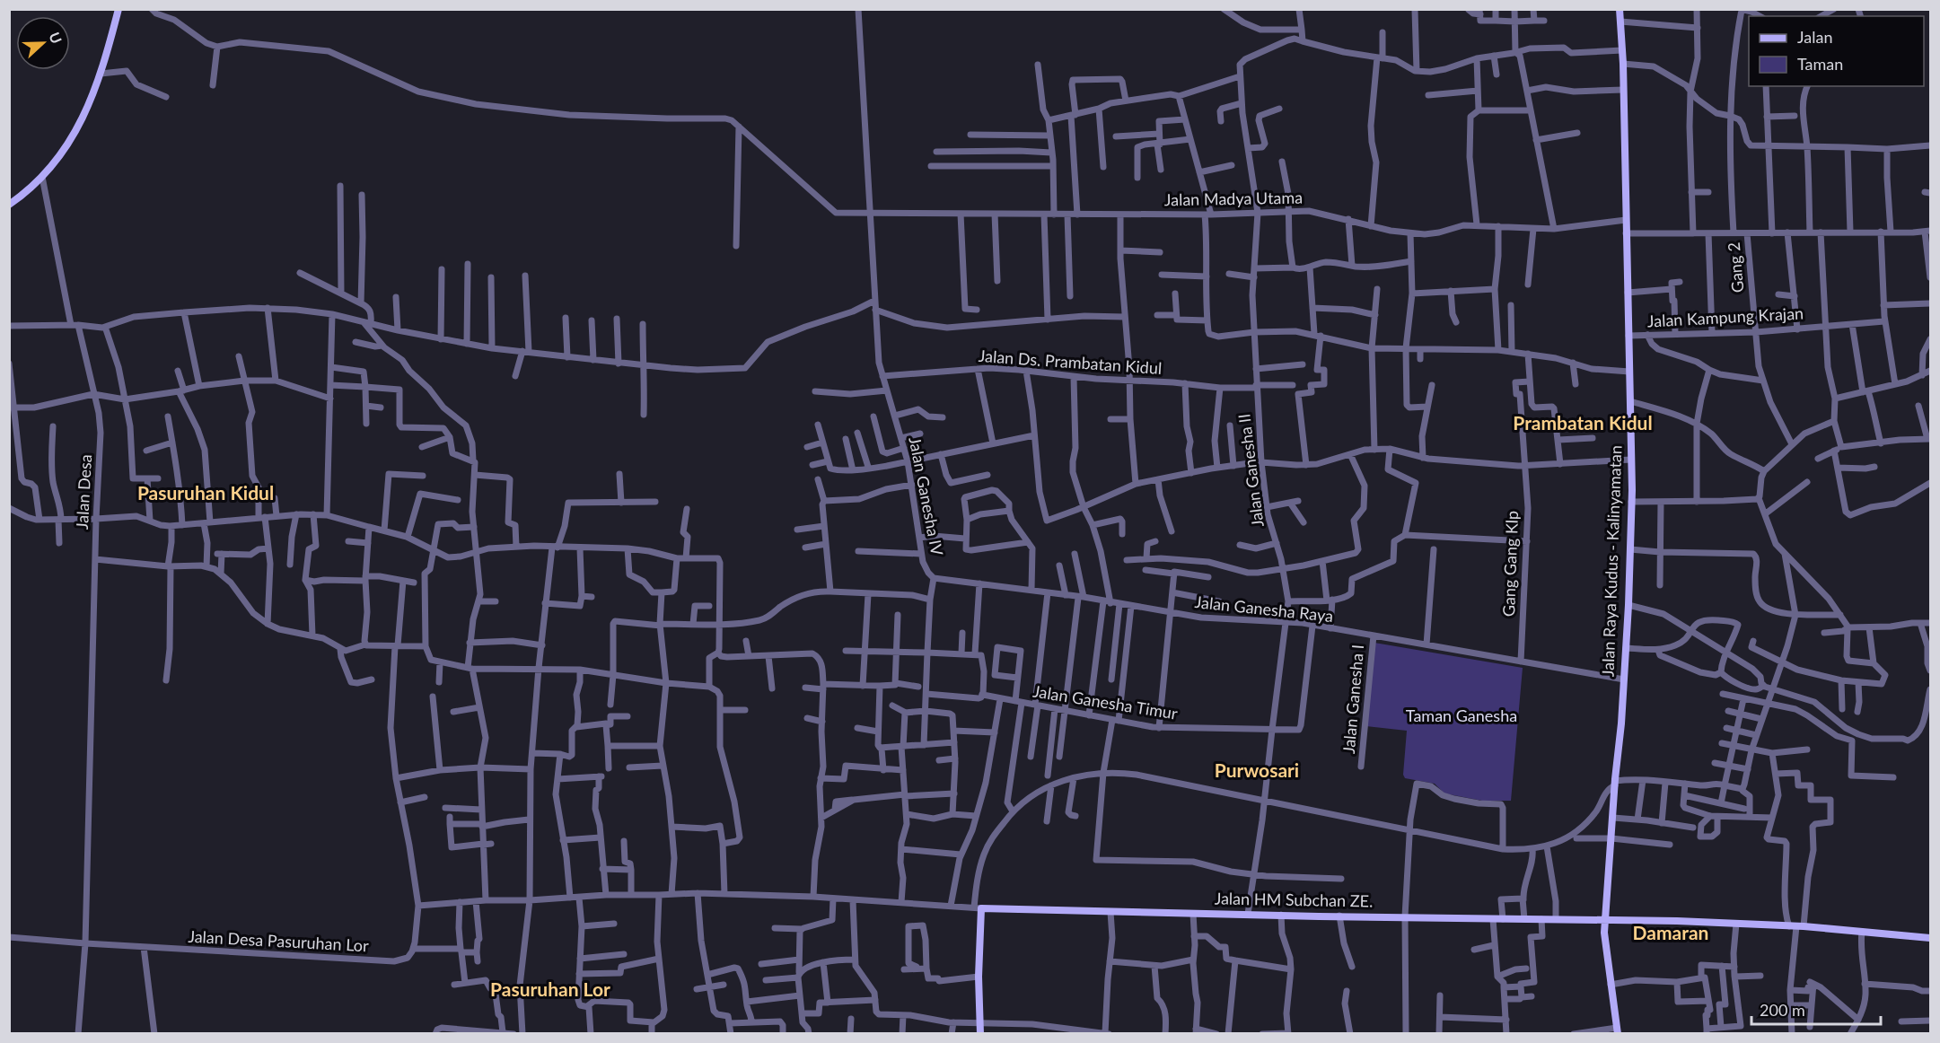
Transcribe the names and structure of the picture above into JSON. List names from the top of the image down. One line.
{"streets":{"main road":["Jalan Raya Kudus - Kalinyamatan","Jalan HM Subchan ZE."],"street":["Jalan Madya Utama","Gang 2","Jalan Kampung Krajan","Jalan Ds. Prambatan Kidul","Jalan Ganesha II","Jalan Desa","Jalan Ganesha IV","Gang Gang Klp","Jalan Ganesha Raya","Jalan Ganesha I","Jalan Ganesha Timur","Jalan Desa Pasuruhan Lor"]},"crossings":[["Jalan Madya Utama","Jalan Ganesha II"],["Jalan Madya Utama","Jalan Ganesha IV"],["Jalan Madya Utama","Jalan Raya Kudus - Kalinyamatan"],["Gang 2","Jalan Kampung Krajan"],["Jalan Kampung Krajan","Jalan Raya Kudus - Kalinyamatan"],["Jalan Ds. Prambatan Kidul","Jalan Ganesha II"],["Jalan Ds. Prambatan Kidul","Jalan Ganesha IV"],["Jalan Ganesha II","Jalan Ganesha Raya"],["Jalan Ganesha II","Jalan Ganesha Timur"],["Jalan Ganesha II","Jalan HM Subchan ZE."],["Jalan Desa","Jalan Desa Pasuruhan Lor"],["Jalan Ganesha IV","Jalan Ganesha Raya"],["Jalan Raya Kudus - Kalinyamatan","Jalan Ganesha Raya"],["Jalan Raya Kudus - Kalinyamatan","Jalan HM Subchan ZE."],["Gang Gang Klp","Jalan Ganesha Raya"],["Jalan Ganesha Raya","Jalan Ganesha I"],["Jalan Ganesha Raya","Jalan Ganesha Timur"]],"districts":["Prambatan Kidul","Pasuruhan Kidul","Purwosari","Damaran","Pasuruhan Lor"],"parks":["Taman Ganesha"],"legend":["Jalan","Taman"],"scale_bar":"200 m","north":"right"}
